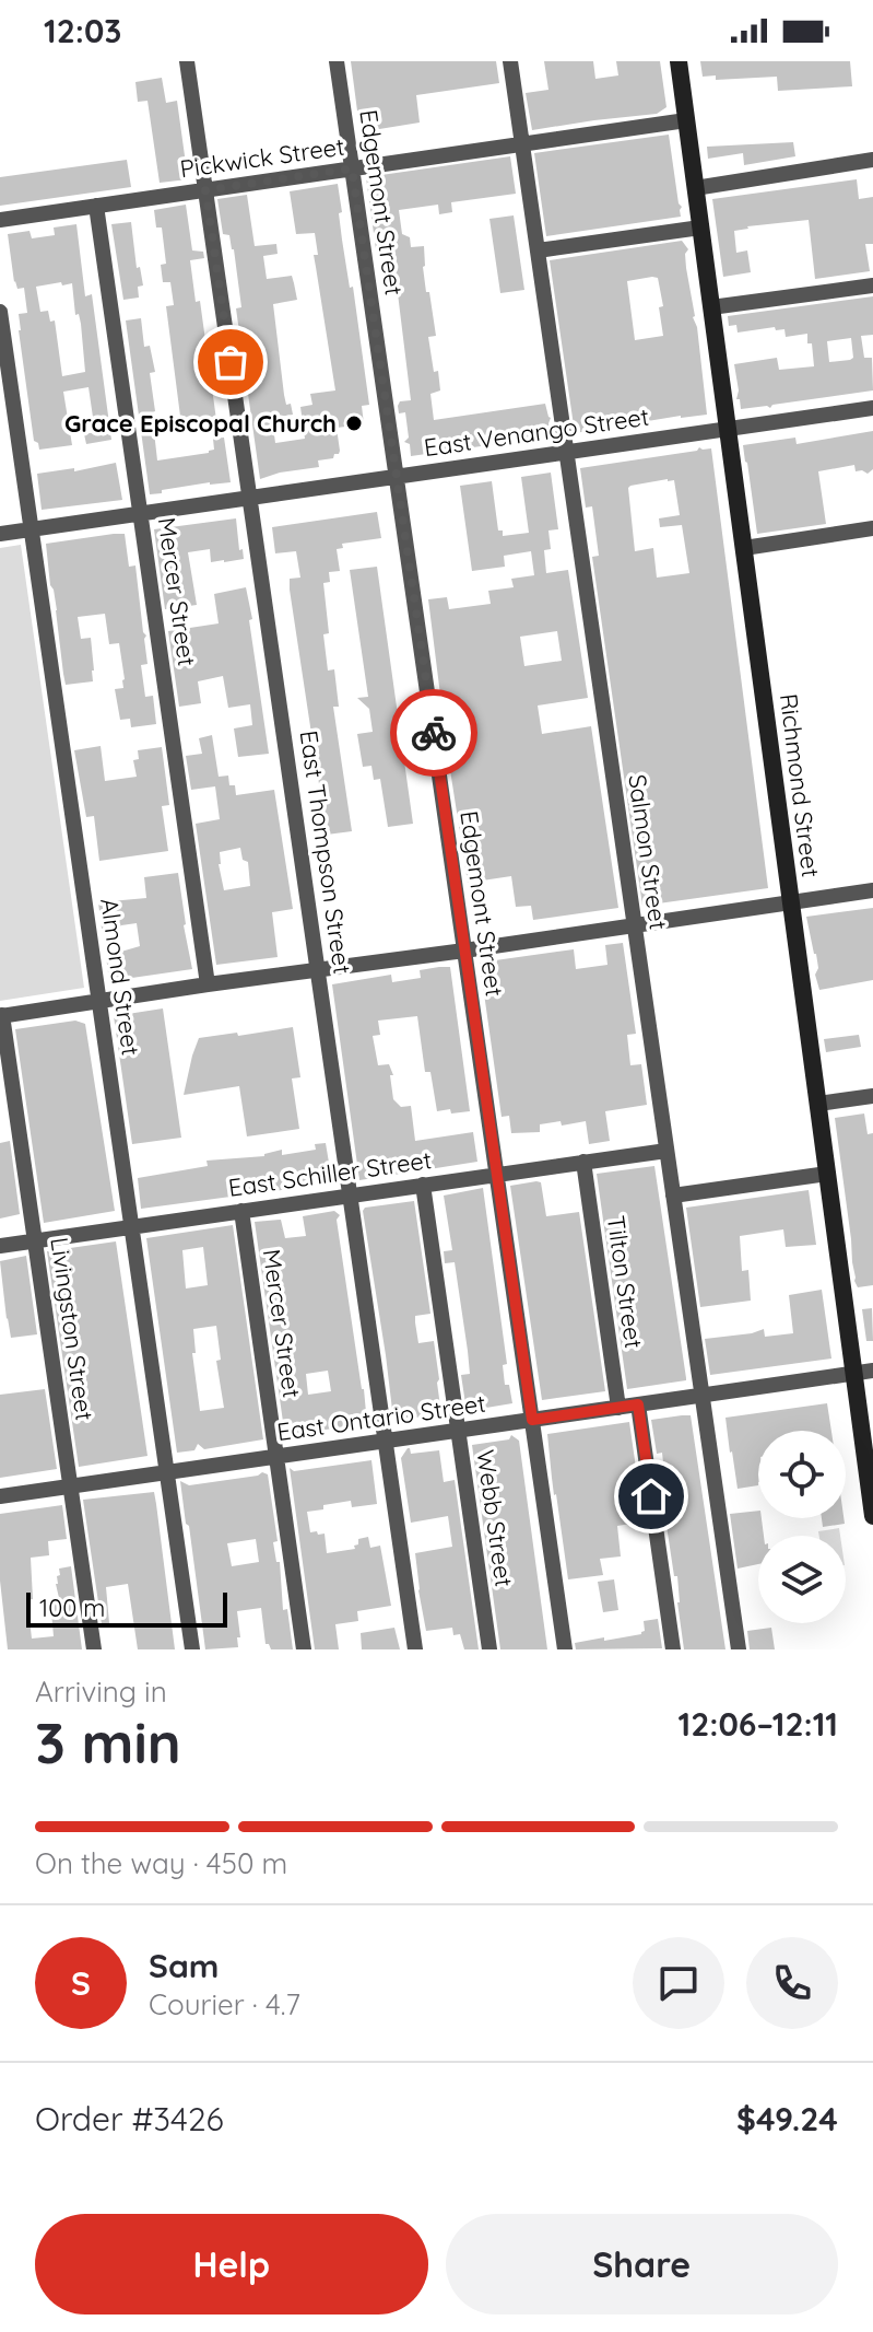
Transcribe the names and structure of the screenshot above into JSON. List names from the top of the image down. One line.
{"streets":{"main road":["Richmond Street"],"street":["Pickwick Street","Edgemont Street","East Venango Street","Mercer Street","East Thompson Street","Salmon Street","Almond Street","East Schiller Street","Tilton Street","Livingston Street","East Ontario Street","Webb Street"]},"crossings":[["Pickwick Street","Edgemont Street"],["Pickwick Street","Mercer Street"],["Pickwick Street","Richmond Street"],["Pickwick Street","East Thompson Street"],["Pickwick Street","Salmon Street"],["Edgemont Street","East Venango Street"],["Edgemont Street","East Schiller Street"],["Edgemont Street","East Ontario Street"],["East Venango Street","Mercer Street"],["East Venango Street","Richmond Street"],["East Venango Street","East Thompson Street"],["East Venango Street","Salmon Street"],["East Venango Street","Almond Street"],["Mercer Street","East Schiller Street"],["Mercer Street","East Ontario Street"],["Richmond Street","East Ontario Street"],["East Thompson Street","East Schiller Street"],["East Thompson Street","East Ontario Street"],["Salmon Street","East Schiller Street"],["Salmon Street","East Ontario Street"],["Almond Street","East Schiller Street"],["Almond Street","East Ontario Street"],["East Schiller Street","Tilton Street"],["East Schiller Street","Livingston Street"],["East Schiller Street","Webb Street"],["Tilton Street","East Ontario Street"],["Livingston Street","East Ontario Street"],["East Ontario Street","Webb Street"]],"places":["Grace Episcopal Church"],"scale_bar":"100 m","page":{"status":"12:03","scale":"100 m","heading":["3 min","Arriving in","12:06–12:11"],"panel":["Sam","Courier · 4.7","Order #3426","$49.24"],"bar":"On the way · 450 m","round":"S","buttons":["Help","Share"]}}
